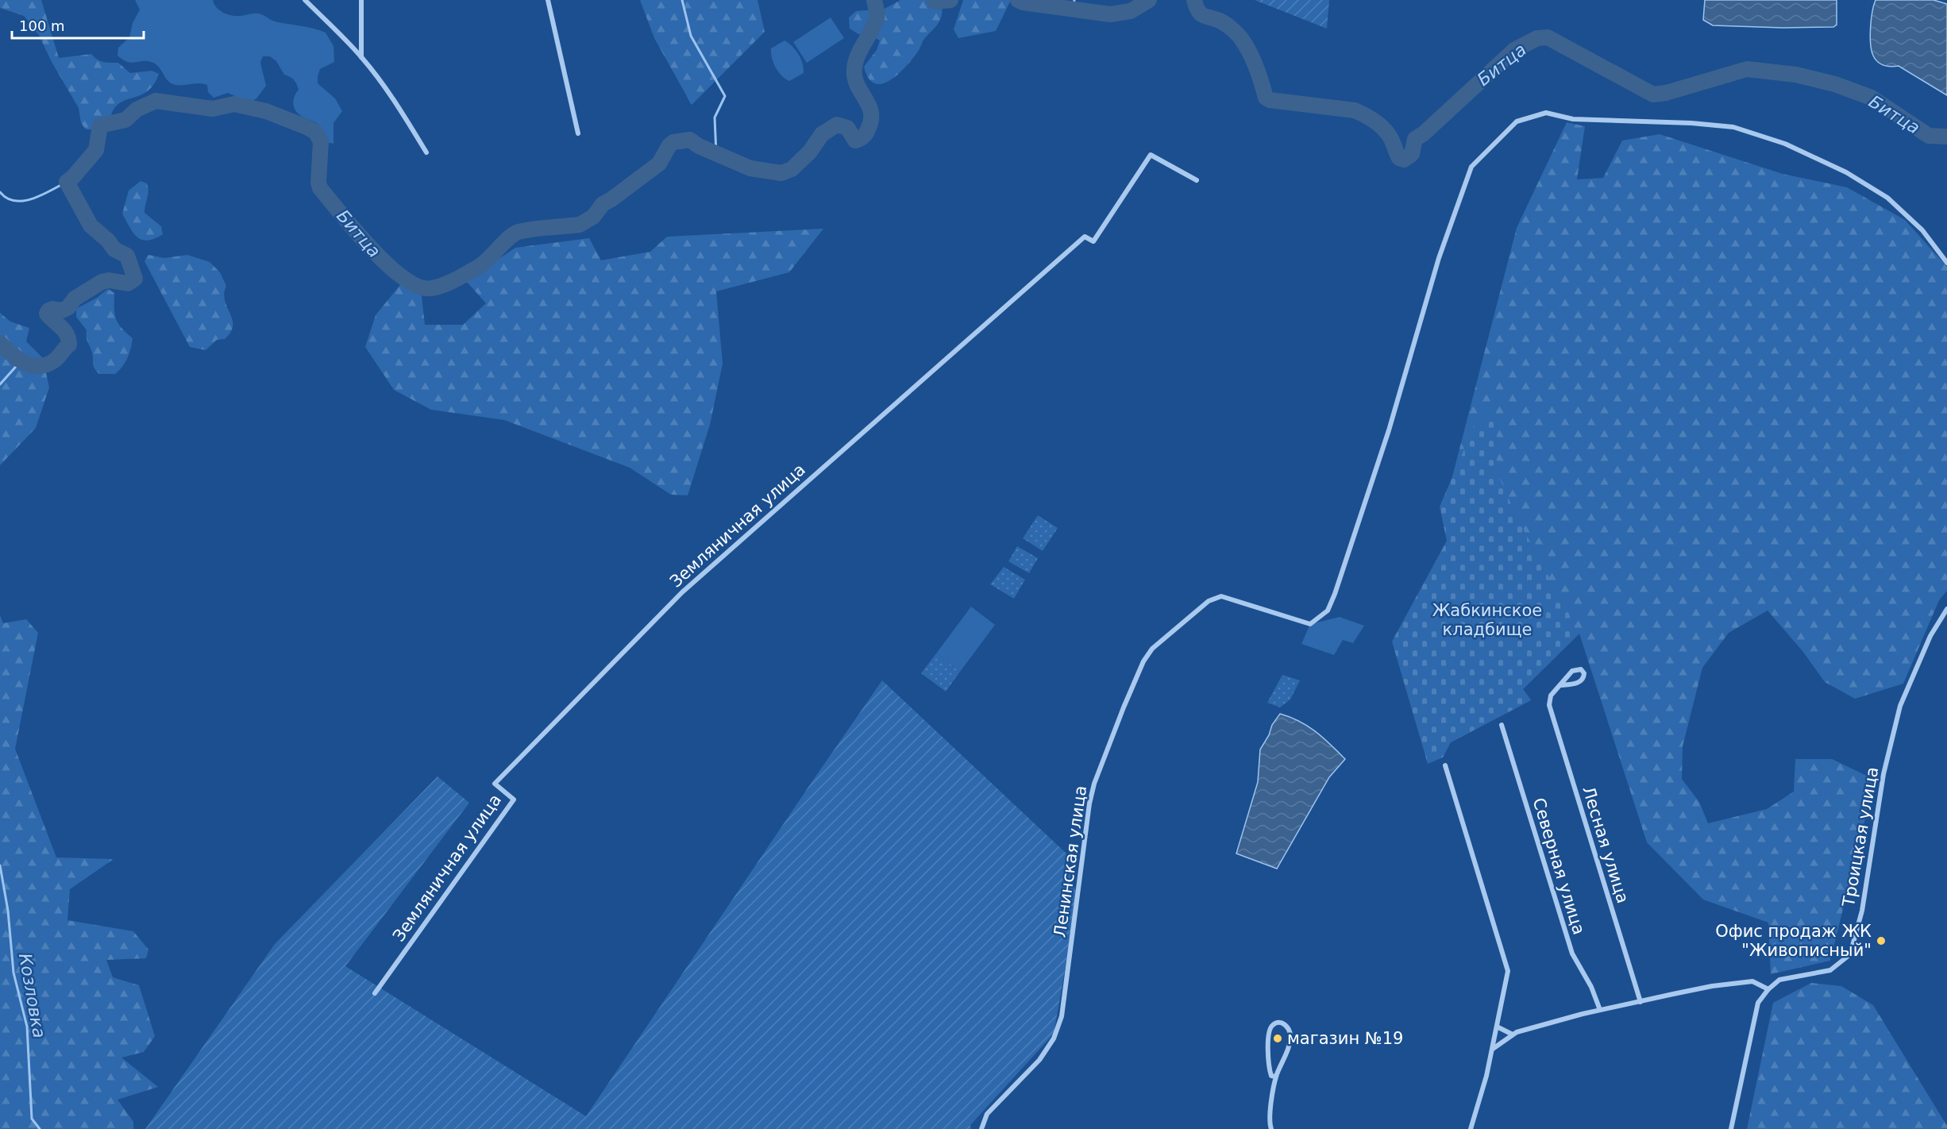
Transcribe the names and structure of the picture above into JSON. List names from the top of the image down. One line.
{"streets":{"street":["Земляничная улица","Троицкая улица","Лесная улица","Ленинская улица","Северная улица"]},"water":["Битца","Козловка"],"parks":["Жабкинское кладбище"],"places":["Офис продаж ЖК \"Живописный\"","магазин №19"],"scale_bar":"100 m"}
